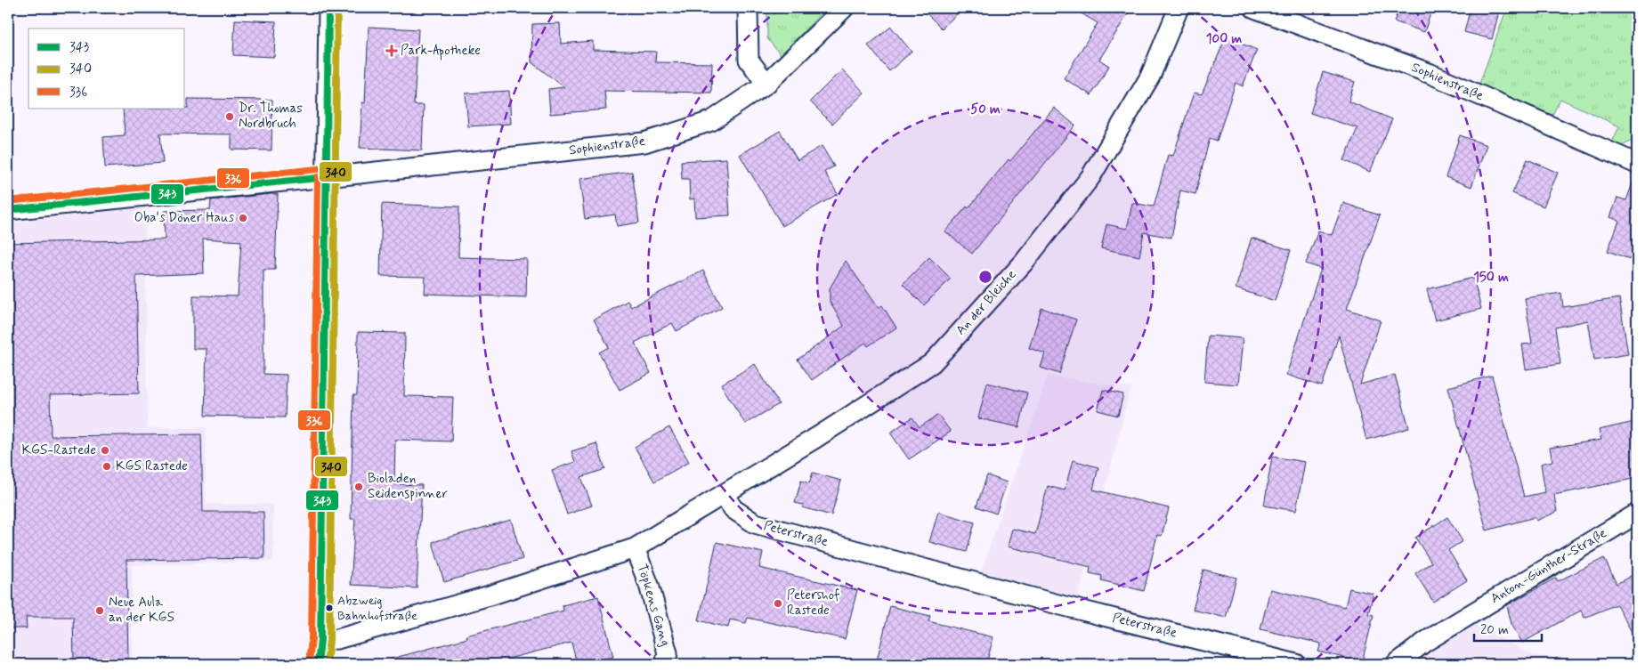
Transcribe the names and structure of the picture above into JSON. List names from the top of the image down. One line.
{"streets":{"street":["Sophienstraße","An der Bleiche","Peterstraße","Anton-Günther-Straße","Töpkens Gang"]},"crossings":[["An der Bleiche","Peterstraße"]],"places":{"health":["Park-Apotheke"],"other":["Dr. Thomas Nordbruch","Oba's Döner Haus","KGS-Rastede","KGS Rastede","Bioladen Seidenspinner","Petershof Rastede","Abzweig Bahnhofstraße","Neue Aula an der KGS"]},"lines":["transit line 343","transit line 340","transit line 336"],"legend":["343","340","336"],"scale_bar":"20 m","rings":["100 m","50 m","150 m"]}
